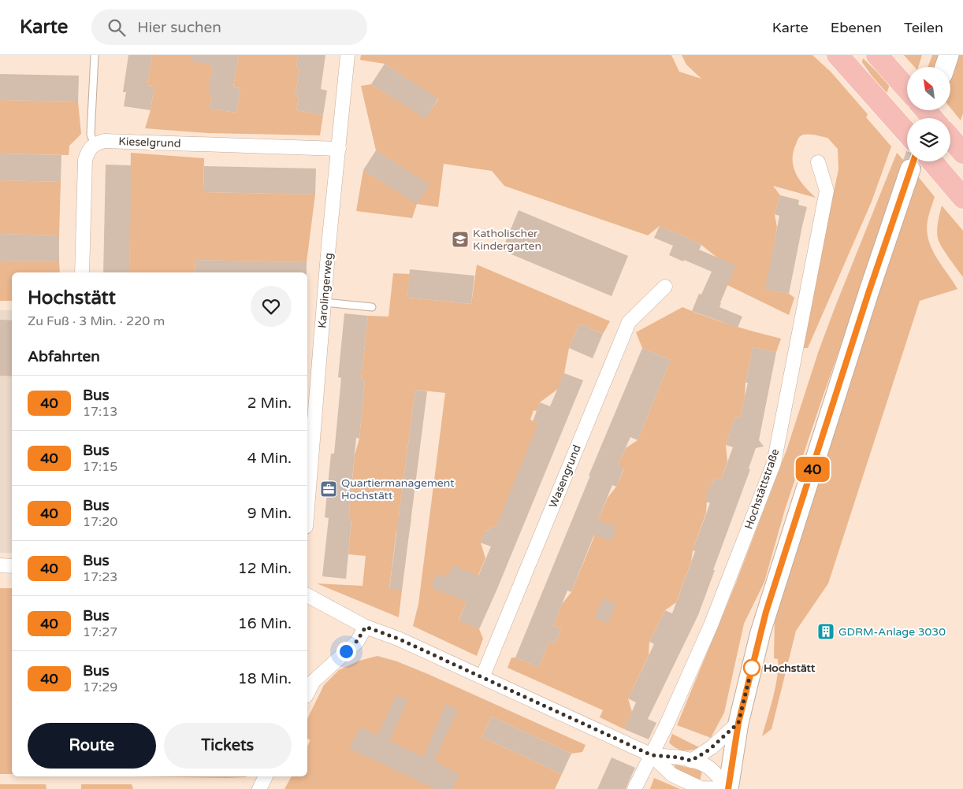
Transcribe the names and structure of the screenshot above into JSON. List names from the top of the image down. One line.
{"streets":{"street":["Kieselgrund","Karolingerweg","Wasengrund","Hochstättstraße"]},"crossings":[["Kieselgrund","Karolingerweg"]],"places":{"school or university":["Katholischer Kindergarten"],"office":["Quartiermanagement Hochstätt"],"building":["GDRM-Anlage 3030"],"other":["Hochstätt"]},"lines":["bus line 40"],"north":"top left","page":{"header":"Karte","search":"Hier suchen","nav":["Karte","Ebenen","Teilen"],"on_map":"40","heading":[["Hochstätt","Zu Fuß · 3 Min. · 220 m"],"Abfahrten"],"list":[{"mark":"40","name":"Bus","note":"17:13","value":"2 Min."},{"mark":"40","name":"Bus","note":"17:15","value":"4 Min."},{"mark":"40","name":"Bus","note":"17:20","value":"9 Min."},{"mark":"40","name":"Bus","note":"17:23","value":"12 Min."},{"mark":"40","name":"Bus","note":"17:27","value":"16 Min."},{"mark":"40","name":"Bus","note":"17:29","value":"18 Min."}],"buttons":["Route","Tickets"]}}
